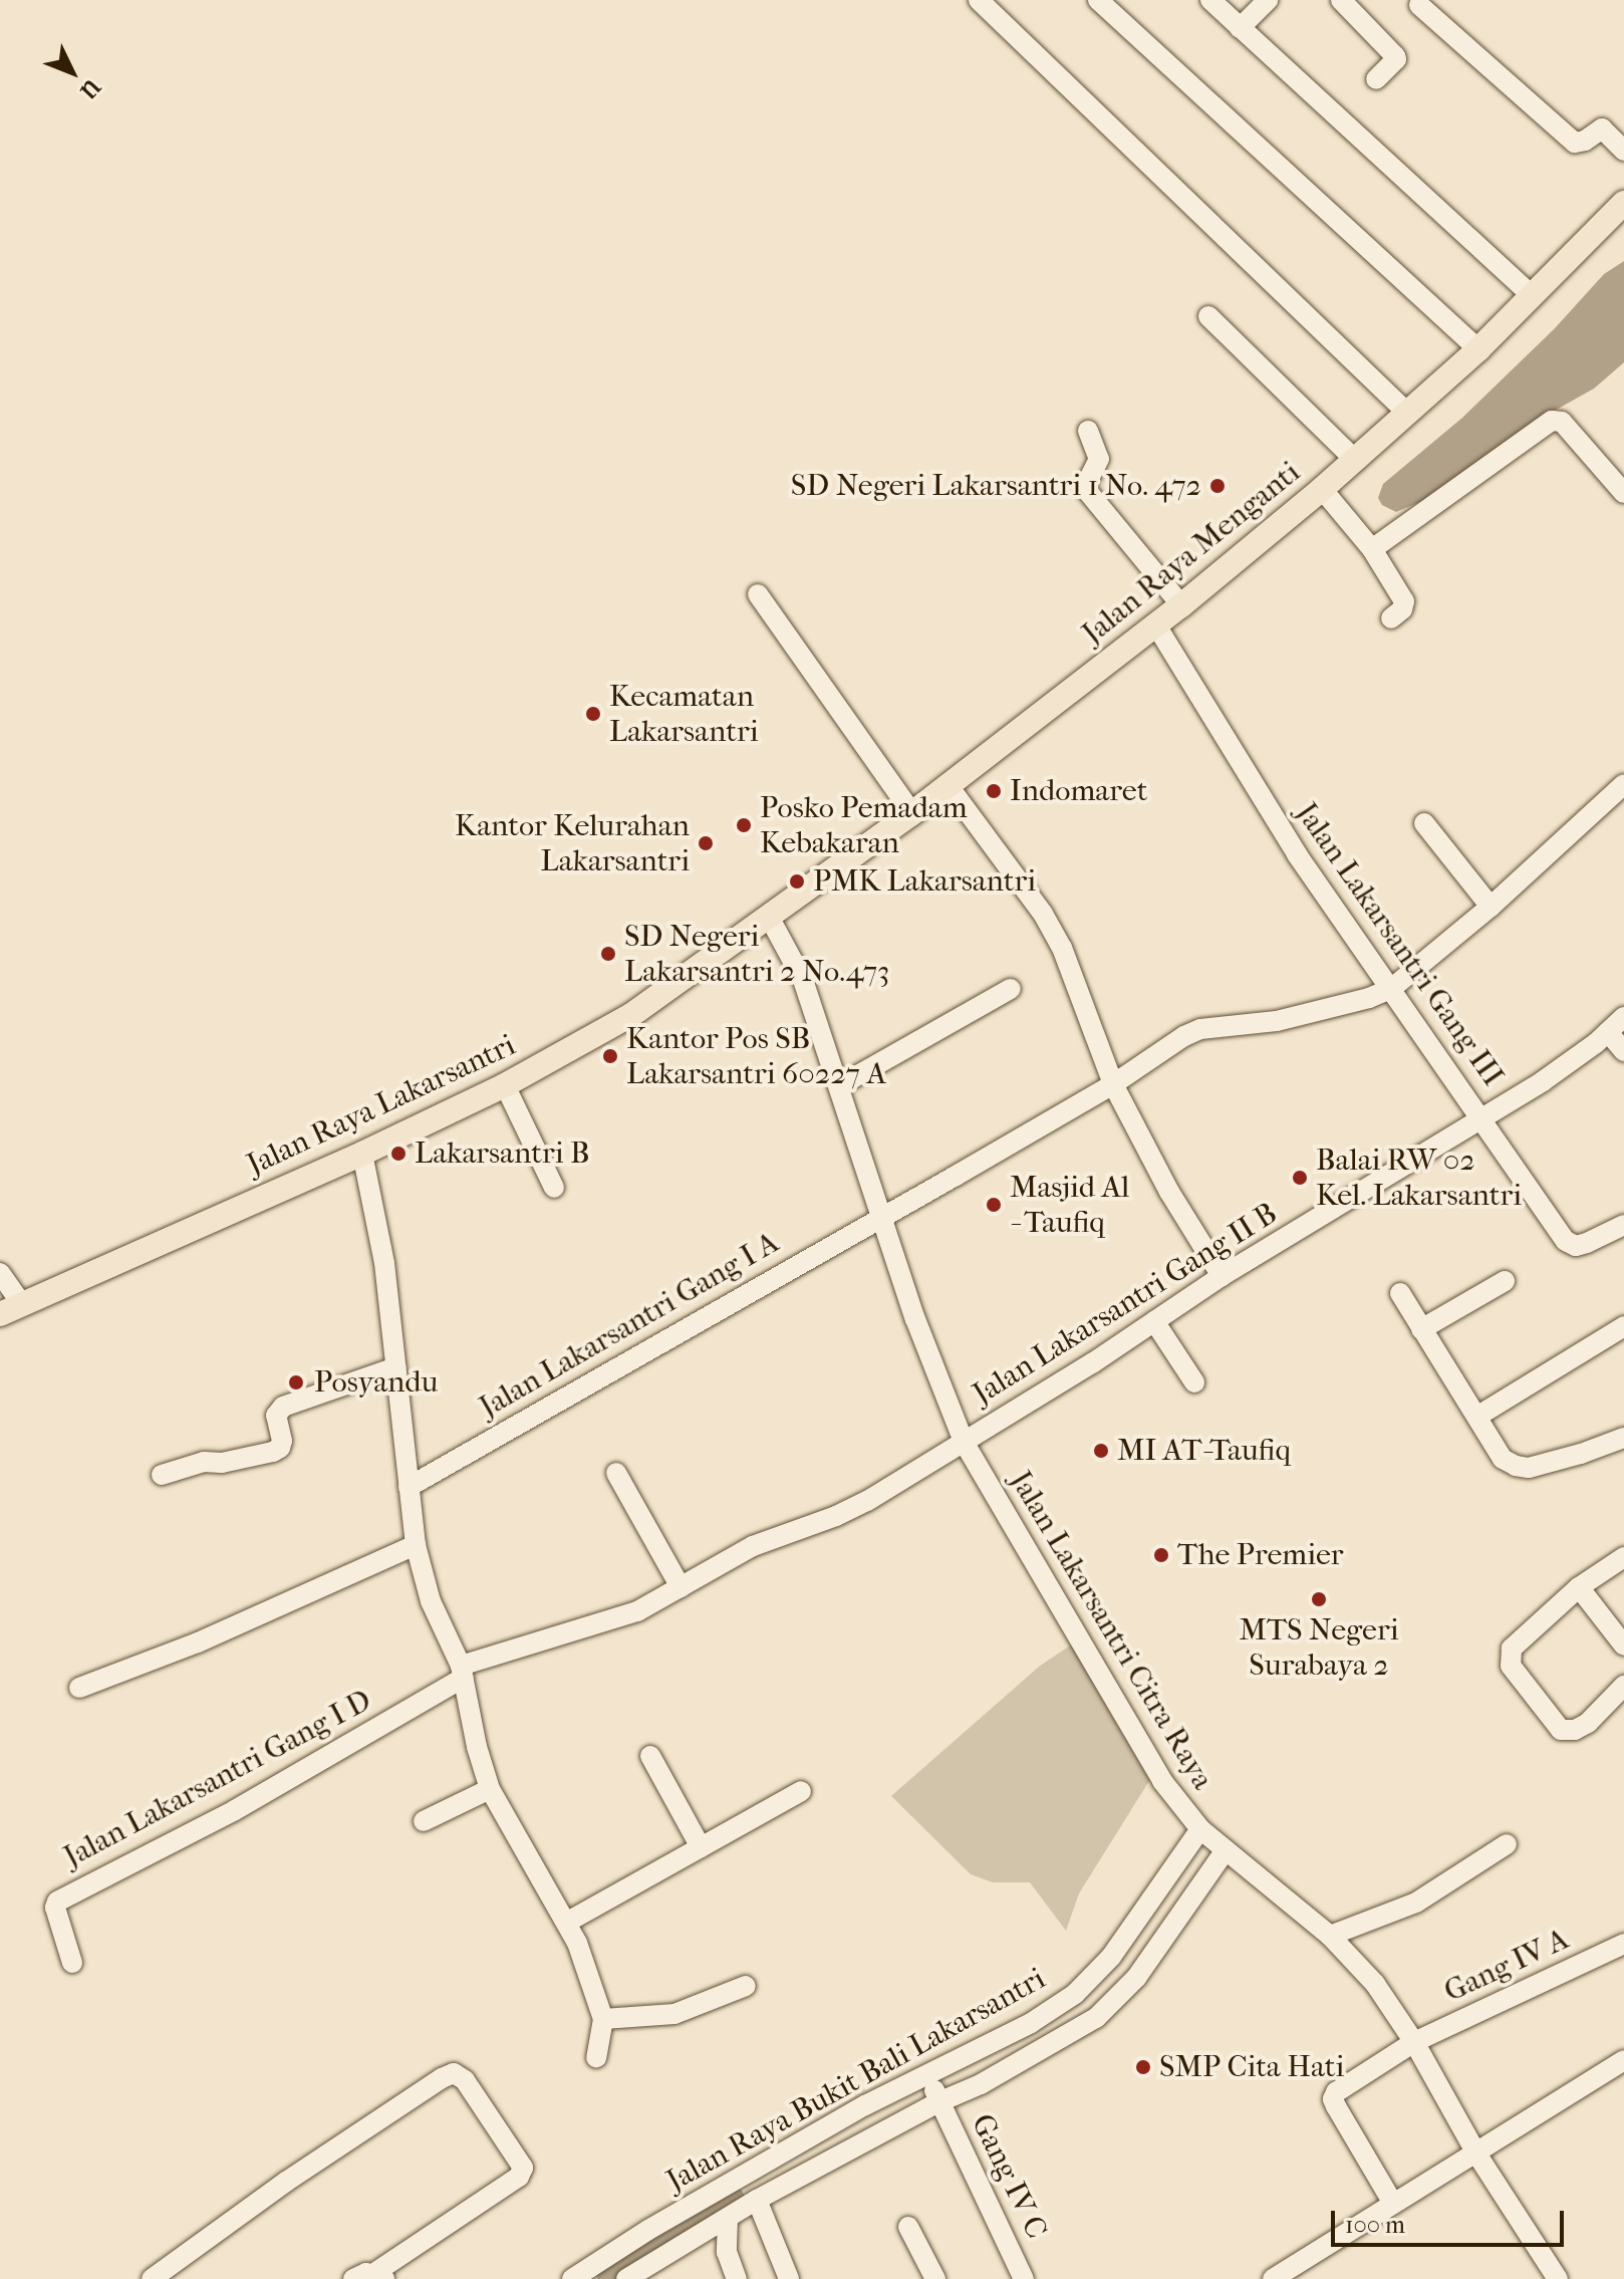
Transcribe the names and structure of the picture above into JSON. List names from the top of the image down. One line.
{"streets":{"main road":["Jalan Raya Menganti","Jalan Raya Lakarsantri"],"street":["Jalan Lakarsantri Gang III","Jalan Lakarsantri Gang II B","Jalan Lakarsantri Gang I A","Jalan Lakarsantri Citra Raya","Jalan Lakarsantri Gang I D","Gang IV A","Jalan Raya Bukit Bali Lakarsantri","Gang IV C"]},"crossings":[["Jalan Raya Menganti","Jalan Lakarsantri Gang III"],["Jalan Raya Menganti","Jalan Raya Lakarsantri"],["Jalan Raya Menganti","Jalan Lakarsantri Citra Raya"],["Jalan Lakarsantri Gang III","Jalan Lakarsantri Gang II B"],["Jalan Lakarsantri Gang III","Jalan Lakarsantri Gang I A"],["Jalan Raya Lakarsantri","Jalan Lakarsantri Citra Raya"],["Jalan Lakarsantri Gang II B","Jalan Lakarsantri Citra Raya"],["Jalan Lakarsantri Gang II B","Jalan Lakarsantri Gang I D"],["Jalan Lakarsantri Gang I A","Jalan Lakarsantri Citra Raya"],["Jalan Lakarsantri Citra Raya","Gang IV A"],["Jalan Lakarsantri Citra Raya","Jalan Raya Bukit Bali Lakarsantri"],["Jalan Raya Bukit Bali Lakarsantri","Gang IV C"]],"places":["SD Negeri Lakarsantri 1 No. 472","Kecamatan Lakarsantri","Indomaret","Posko Pemadam Kebakaran","Kantor Kelurahan Lakarsantri","PMK Lakarsantri","SD Negeri Lakarsantri 2 No.473","Kantor Pos SB Lakarsantri 60227 A","Lakarsantri B","Balai RW 02 Kel. Lakarsantri","Masjid Al - Taufiq","Posyandu","MI AT-Taufiq","The Premier","MTS Negeri Surabaya 2","SMP Cita Hati"],"scale_bar":"100 m","north":"bottom right"}
